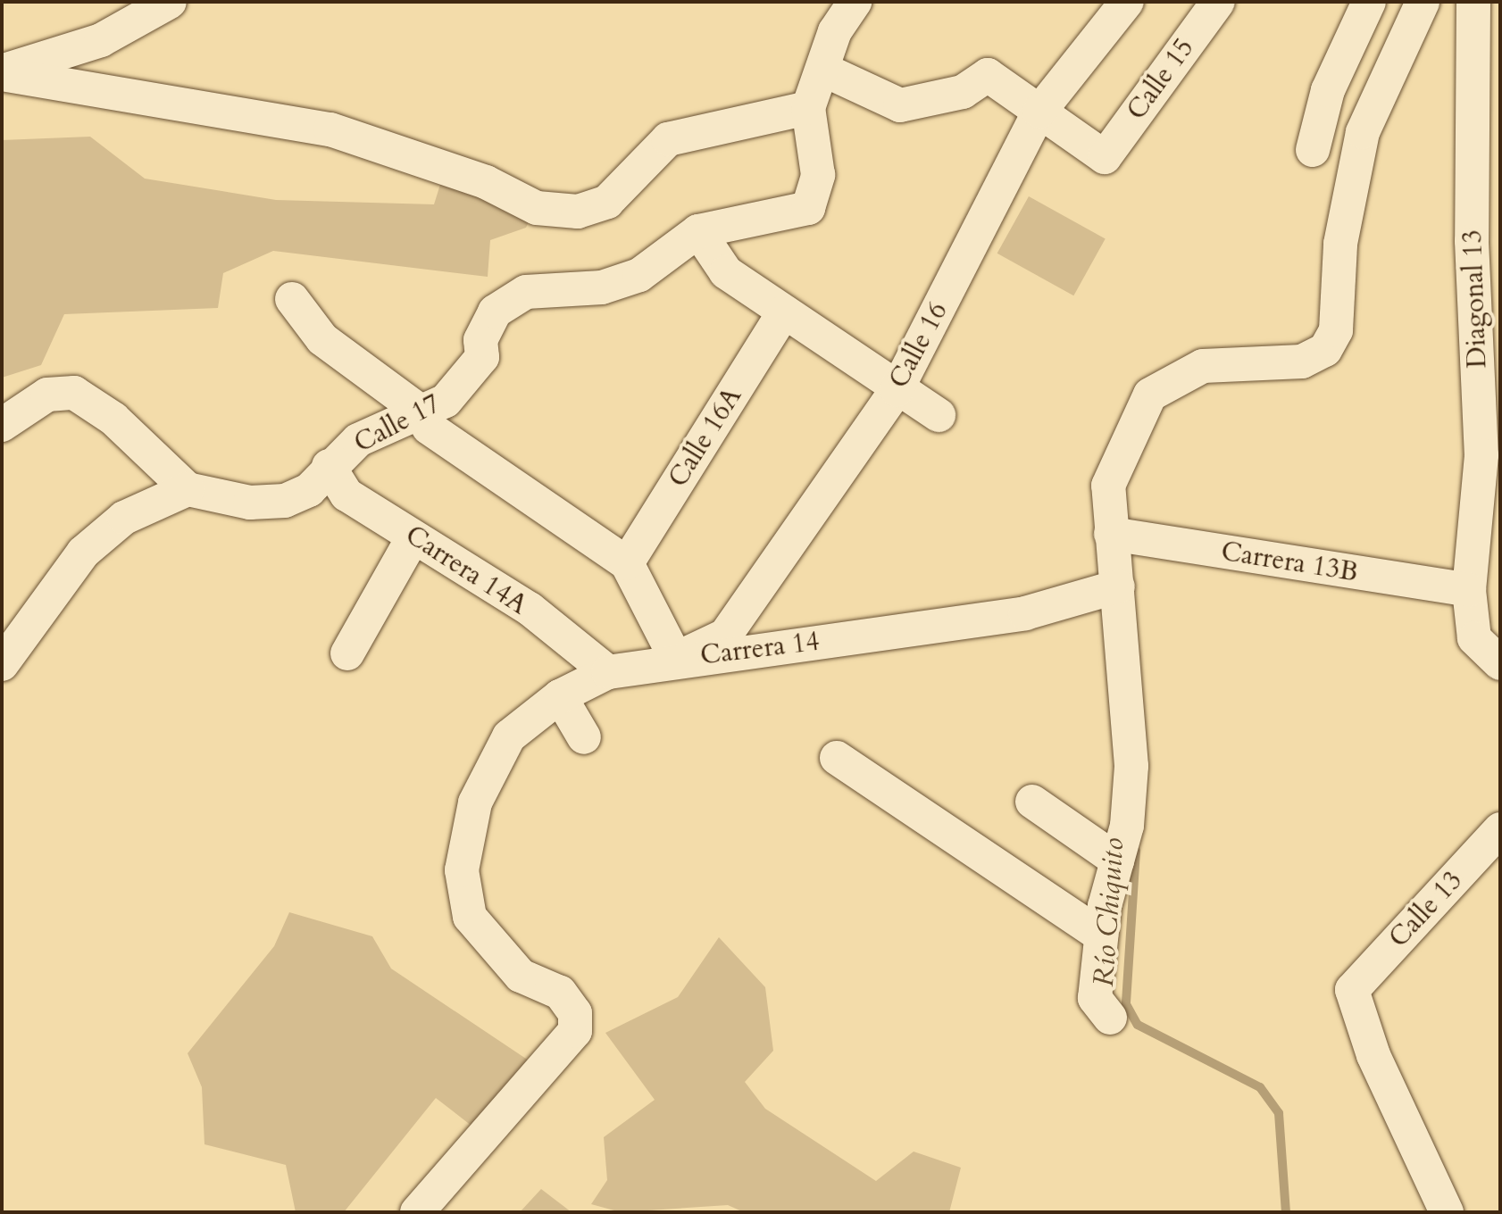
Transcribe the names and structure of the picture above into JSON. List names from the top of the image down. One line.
{"streets":{"street":["Calle 15","Diagonal 13","Calle 16","Calle 17","Calle 16A","Carrera 13B","Carrera 14A","Carrera 14","Calle 13"]},"crossings":[["Calle 15","Calle 16"],["Diagonal 13","Carrera 13B"],["Calle 16","Carrera 14"],["Calle 17","Carrera 14A"],["Calle 17","Carrera 14"],["Calle 16A","Carrera 14"]],"water":["Río Chiquito"]}
